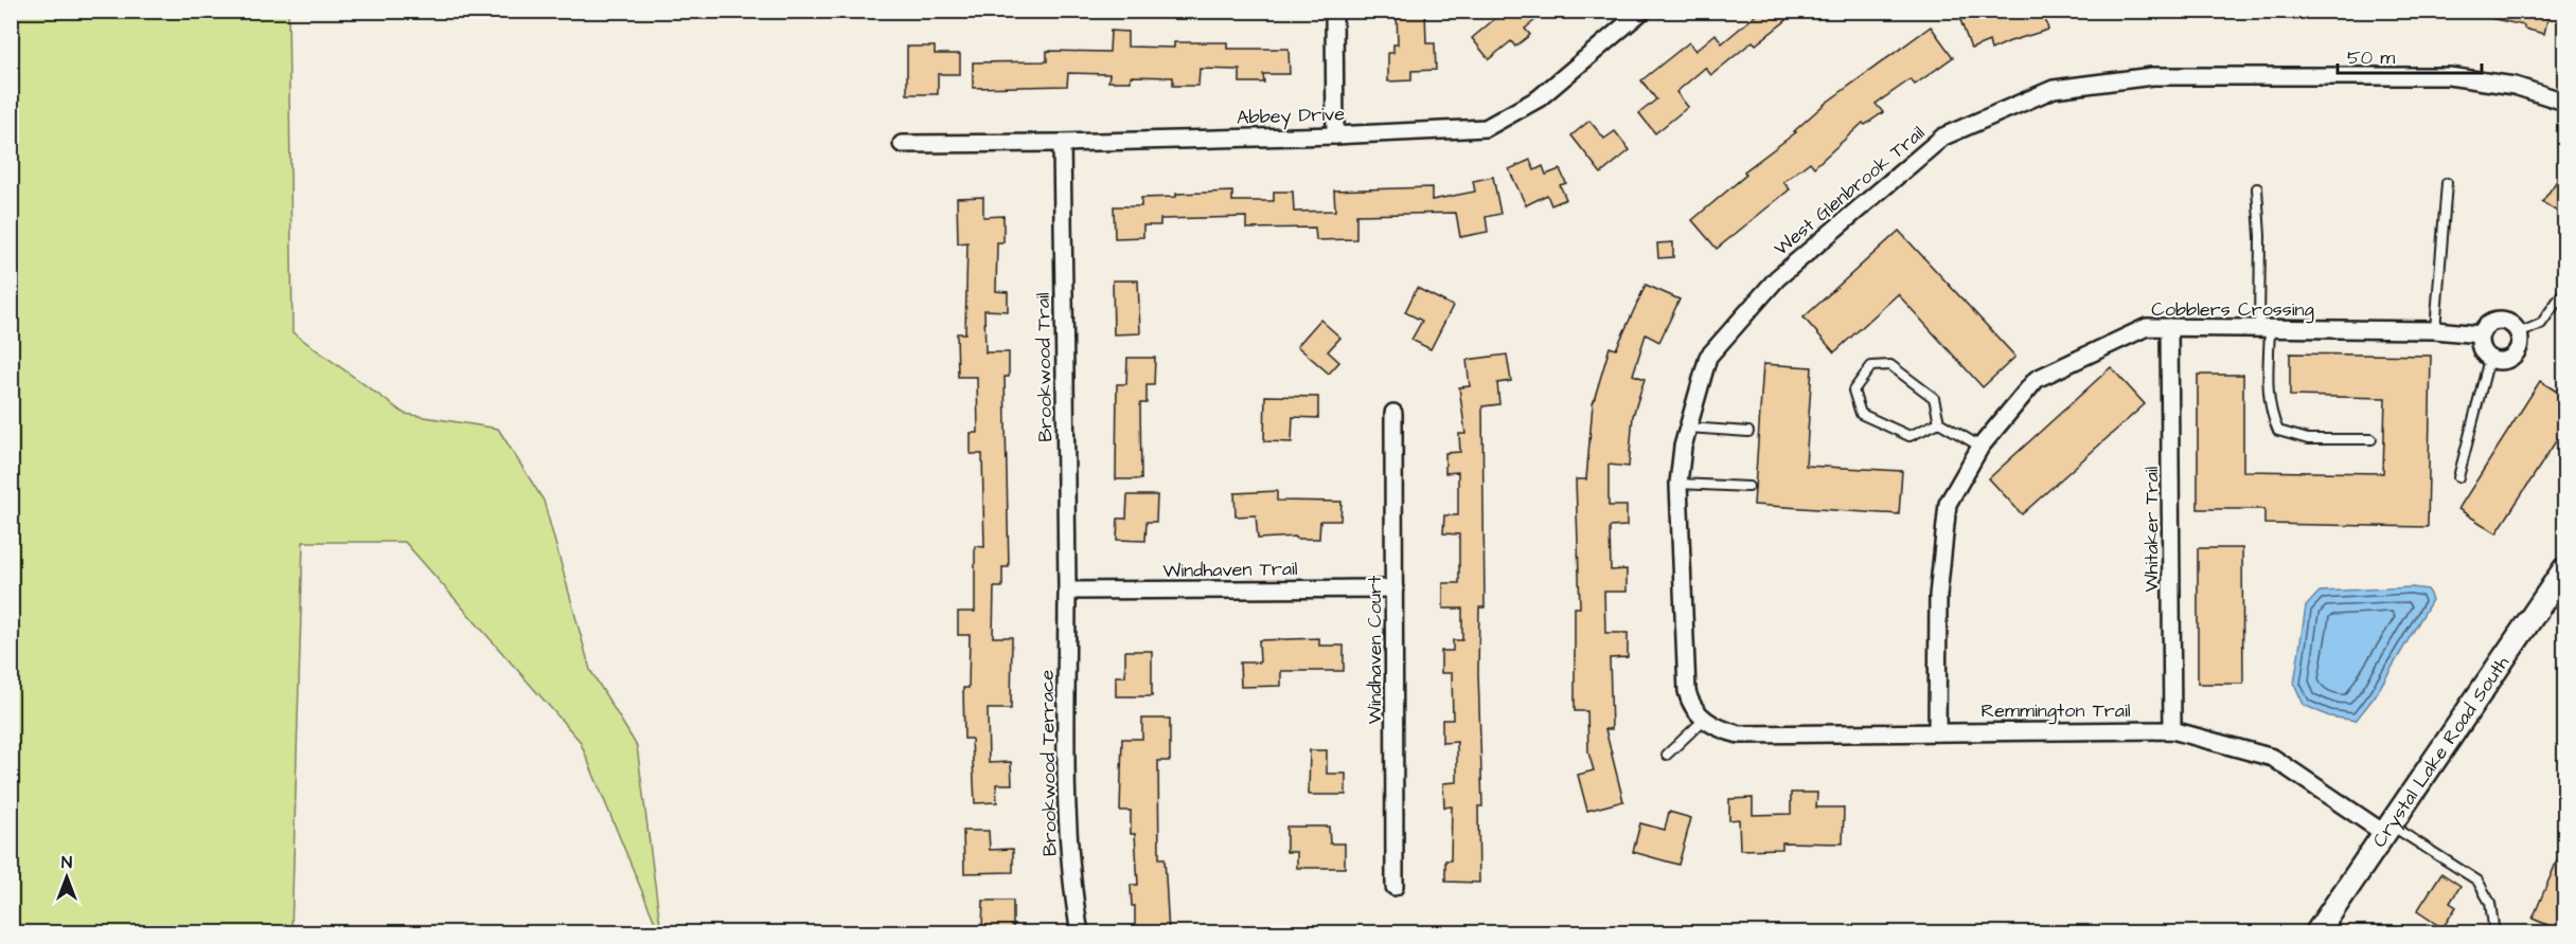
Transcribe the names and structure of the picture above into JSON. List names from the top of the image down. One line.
{"streets":{"street":["Abbey Drive","West Glenbrook Trail","Cobblers Crossing","Brookwood Trail","Whitaker Trail","Windhaven Trail","Windhaven Court","Remmington Trail","Crystal Lake Road South","Brookwood Terrace"]},"crossings":[["Abbey Drive","Brookwood Trail"],["West Glenbrook Trail","Remmington Trail"],["Cobblers Crossing","Whitaker Trail"],["Cobblers Crossing","Remmington Trail"],["Brookwood Trail","Windhaven Trail"],["Brookwood Trail","Brookwood Terrace"],["Whitaker Trail","Remmington Trail"],["Windhaven Trail","Windhaven Court"],["Windhaven Trail","Brookwood Terrace"],["Remmington Trail","Crystal Lake Road South"]],"scale_bar":"50 m","north":"top"}
